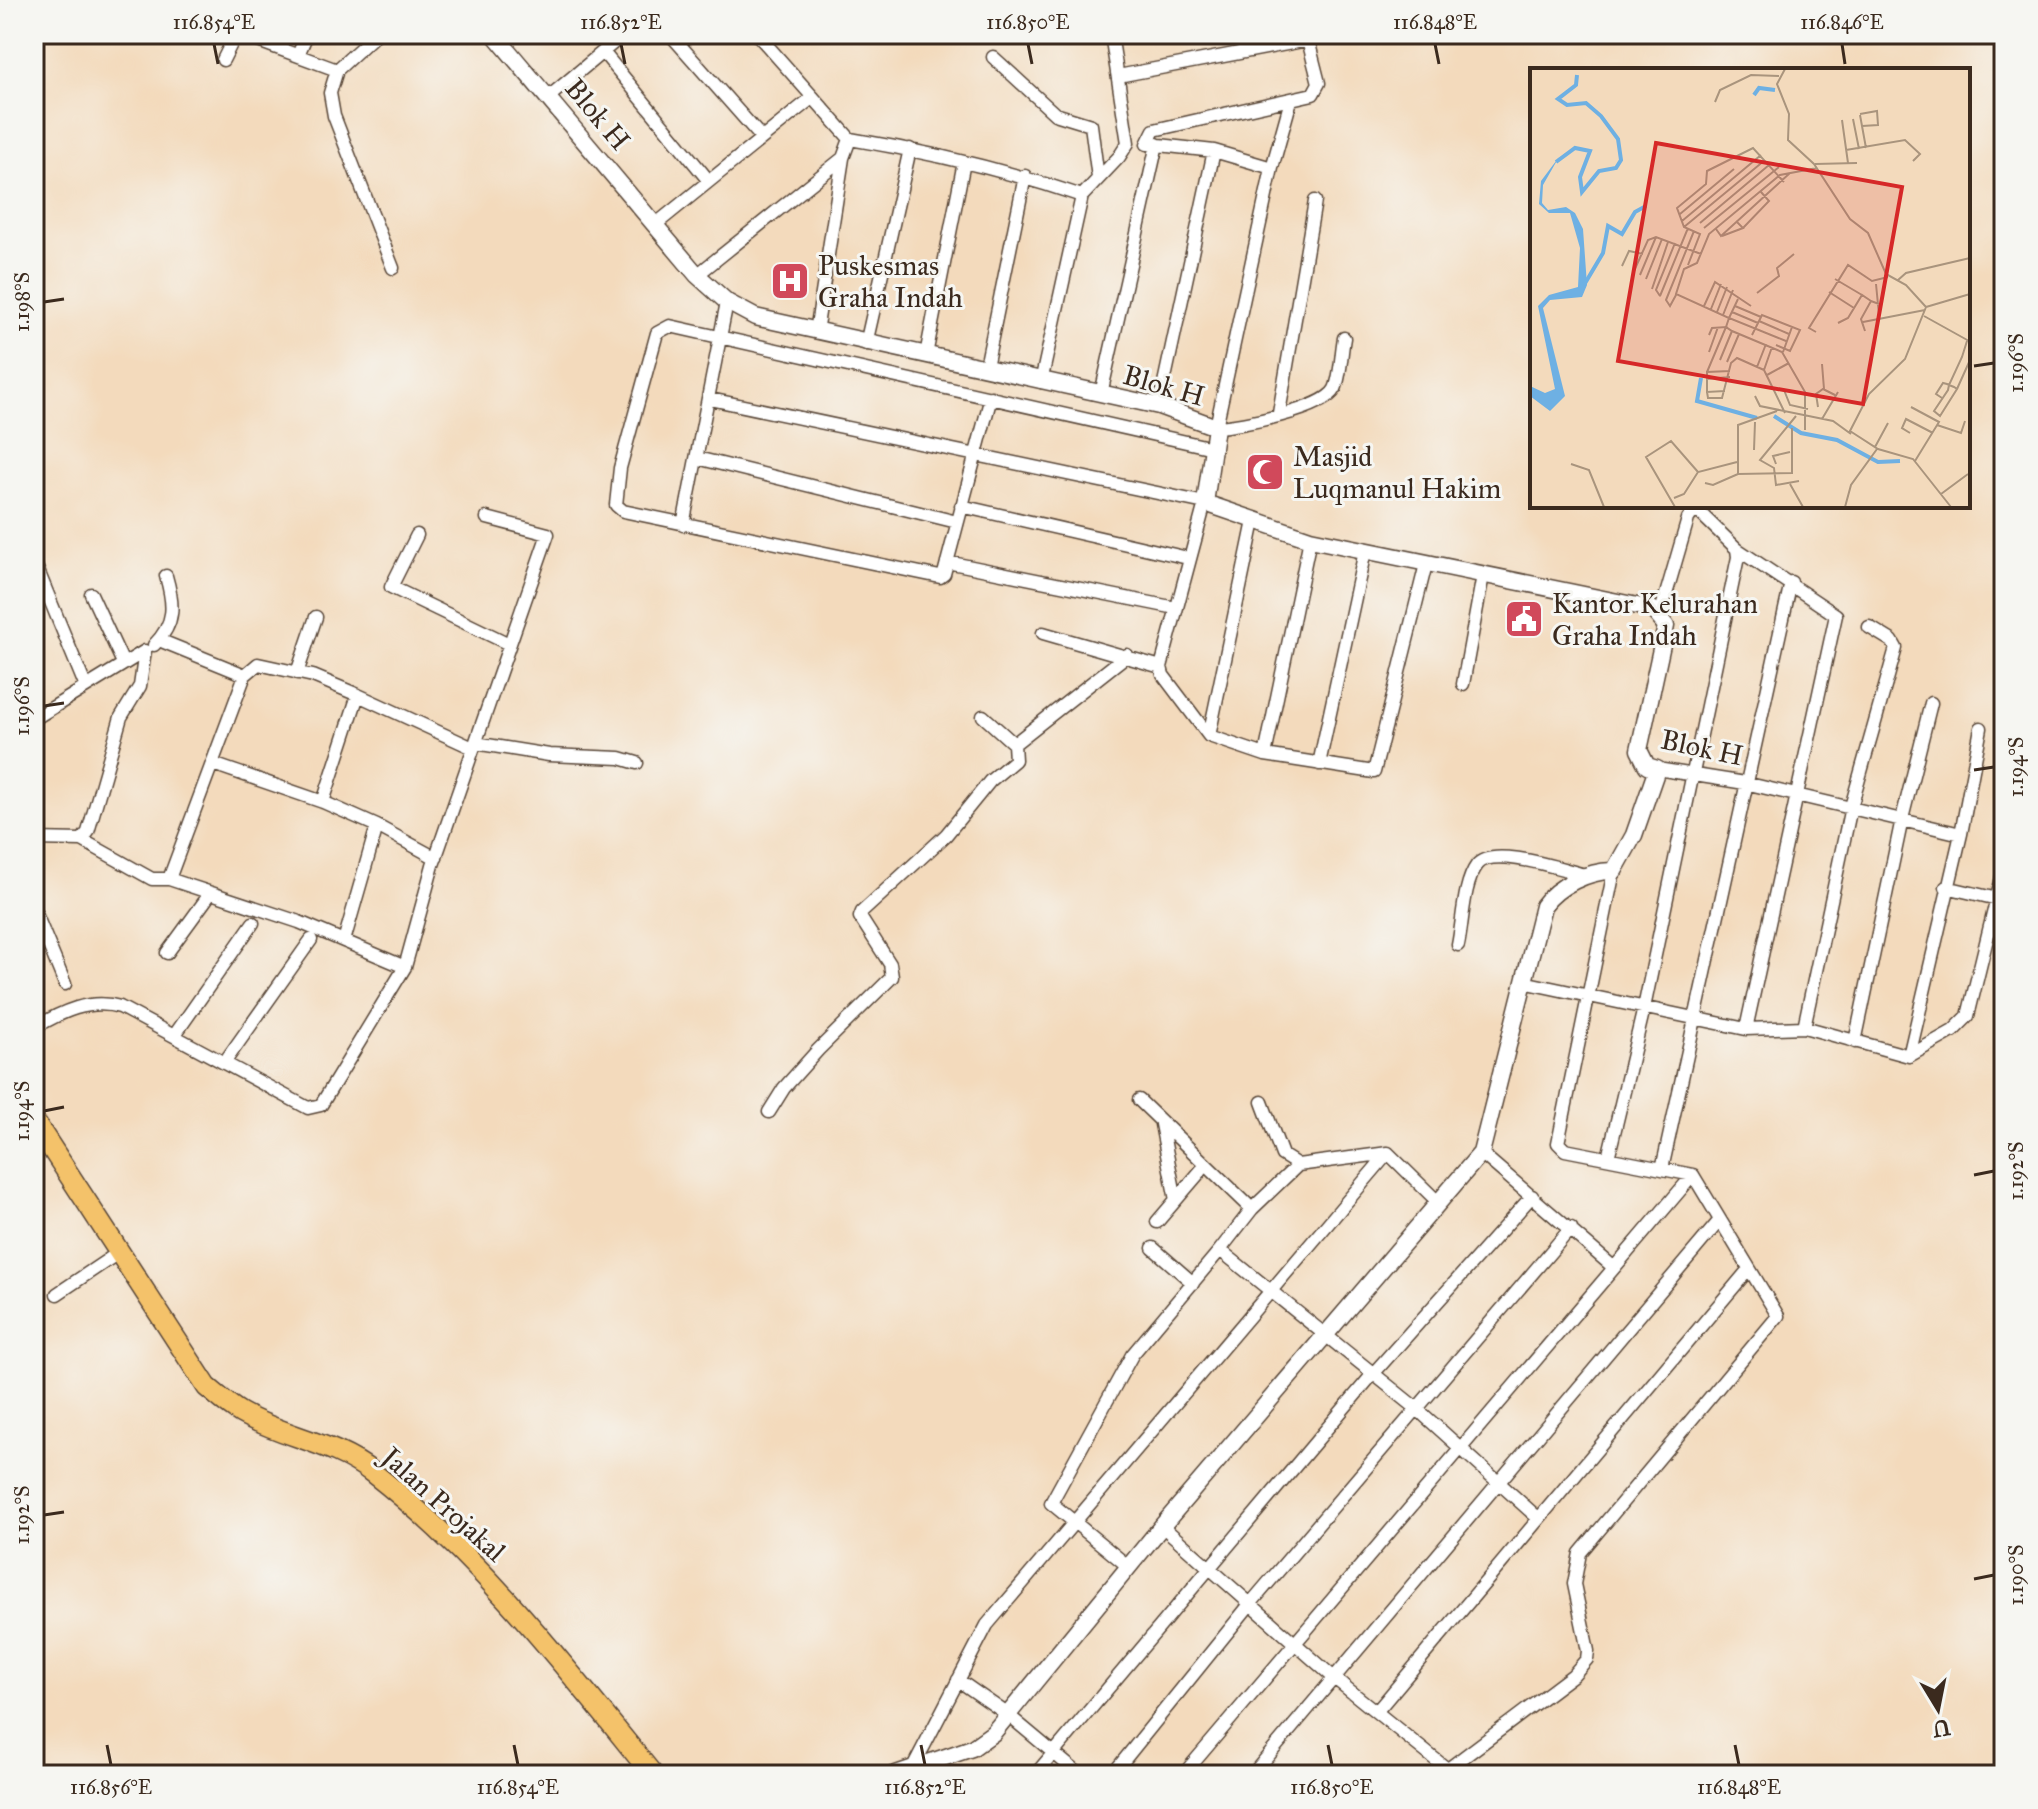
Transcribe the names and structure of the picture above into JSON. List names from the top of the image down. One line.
{"streets":{"main road":["Jalan Projakal"],"street":["Blok H"]},"places":{"hospital":["Puskesmas Graha Indah"],"mosque":["Masjid Luqmanul Hakim"],"public building":["Kantor Kelurahan Graha Indah"]},"north":"bottom","coordinates":["116.854°E","116.852°E","116.850°E","116.848°E","116.846°E","1.198°S","1.196°S","1.194°S","1.192°S","1.190°S","116.856°E"]}
